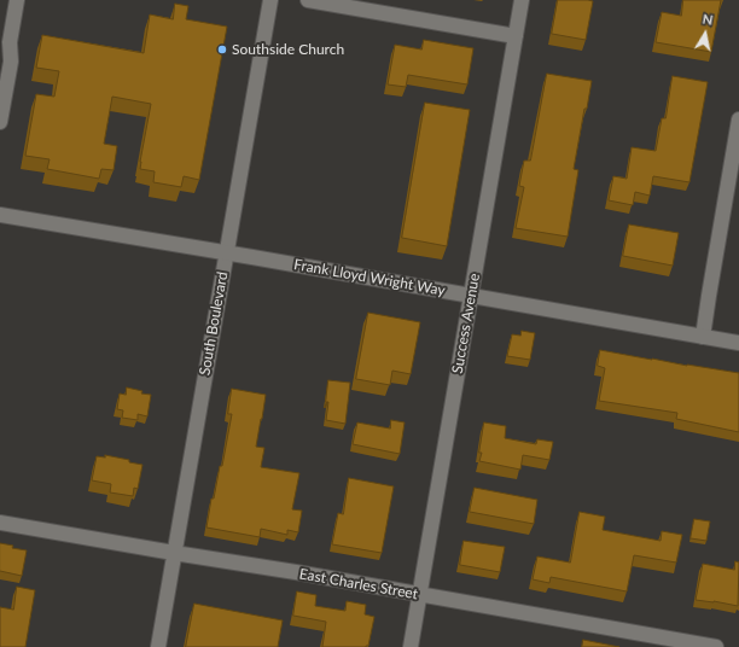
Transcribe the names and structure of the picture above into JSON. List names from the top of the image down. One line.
{"streets":{"street":["Frank Lloyd Wright Way","South Boulevard","Success Avenue","East Charles Street"]},"crossings":[["Frank Lloyd Wright Way","South Boulevard"],["Frank Lloyd Wright Way","Success Avenue"],["South Boulevard","East Charles Street"],["Success Avenue","East Charles Street"]],"places":["Southside Church"],"north":"top"}
